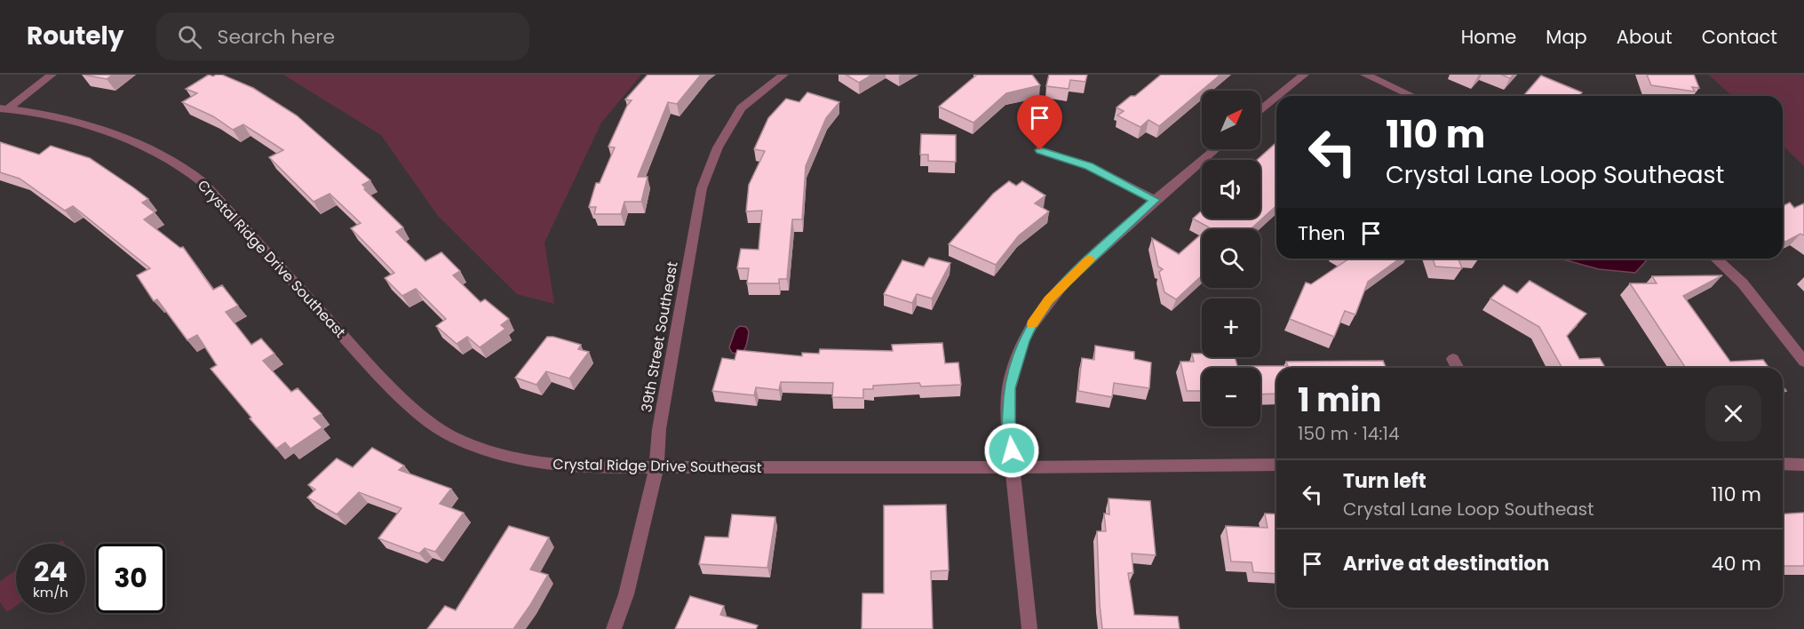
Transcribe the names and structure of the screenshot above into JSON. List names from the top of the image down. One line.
{"streets":{"street":["Crystal Ridge Drive Southeast","39th Street Southeast"]},"crossings":[["Crystal Ridge Drive Southeast","39th Street Southeast"]],"north":"top right","page":{"header":"Routely","search":"Search here","nav":["Home","Map","About","Contact"],"map_buttons":["+","−"],"turn":["110 m","Crystal Lane Loop Southeast"],"then":"Then","heading":["1 min","150 m · 14:14"],"list":[{"name":"Turn left","note":"Crystal Lane Loop Southeast","value":"110 m"},{"name":"Arrive at destination","value":"40 m"}],"speed":"24 km/h","limit":"30"}}
